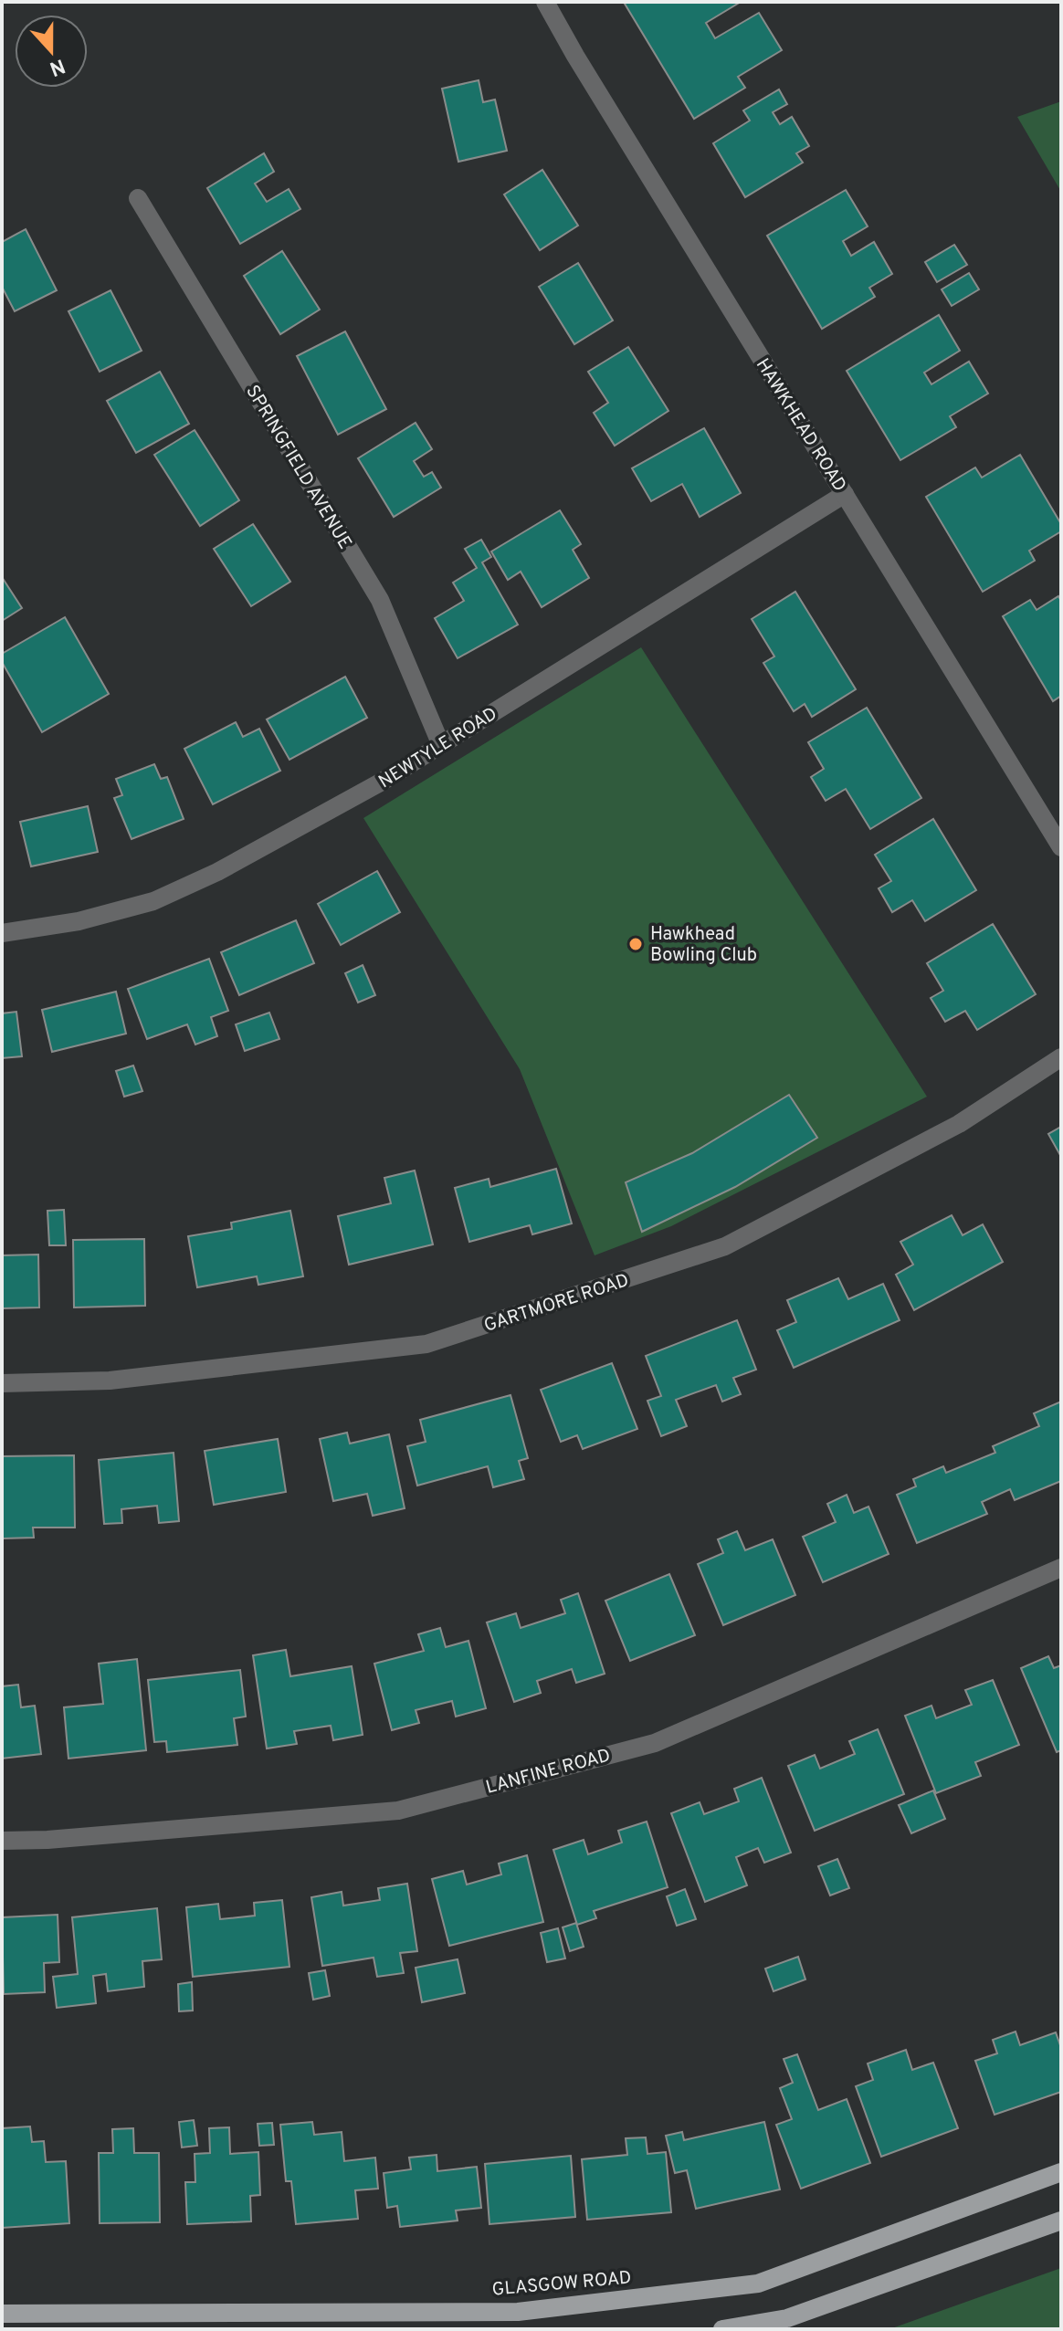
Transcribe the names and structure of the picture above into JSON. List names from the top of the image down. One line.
{"streets":{"main road":["GLASGOW ROAD"],"street":["HAWKHEAD ROAD","SPRINGFIELD AVENUE","NEWTYLE ROAD","GARTMORE ROAD","LANFINE ROAD"]},"crossings":[["HAWKHEAD ROAD","NEWTYLE ROAD"],["SPRINGFIELD AVENUE","NEWTYLE ROAD"]],"places":["Hawkhead Bowling Club"],"north":"bottom"}
